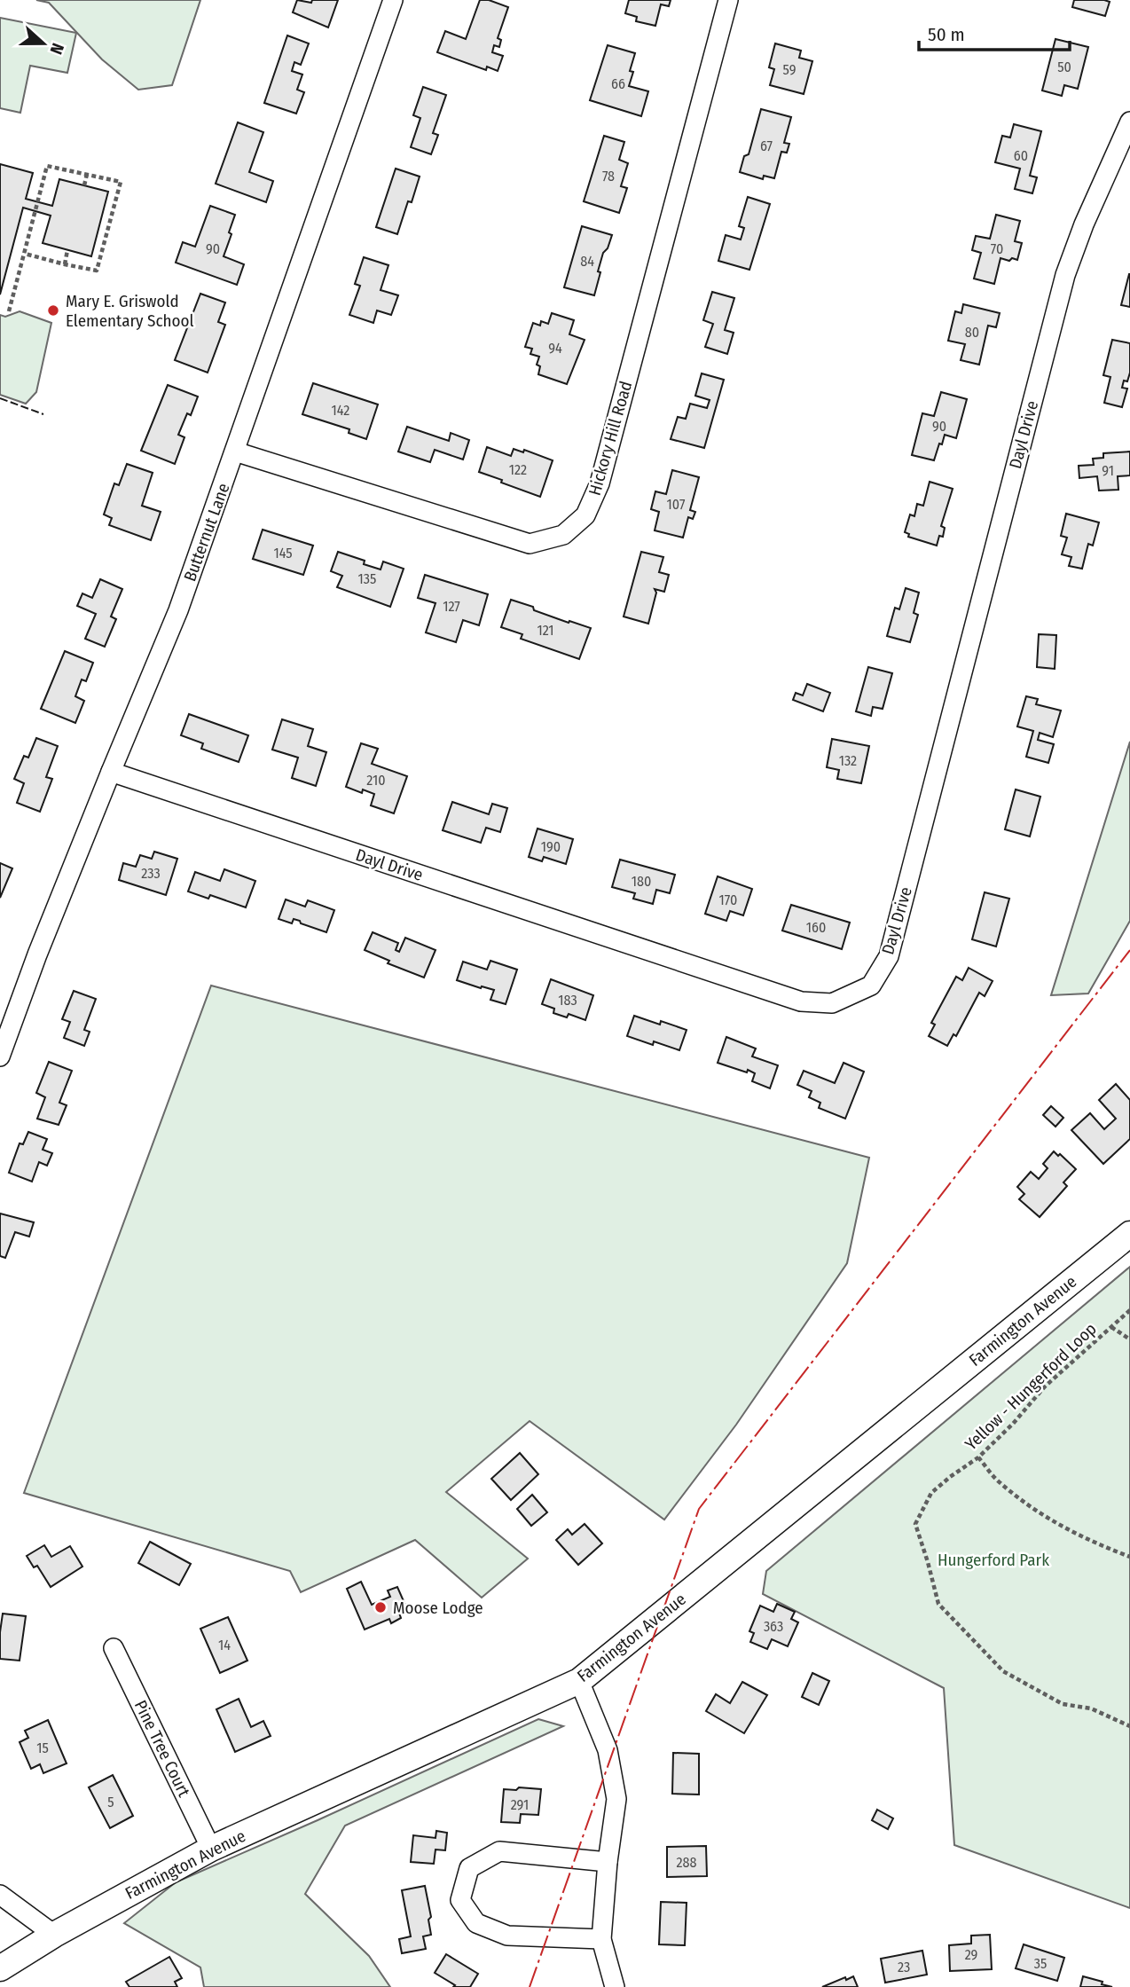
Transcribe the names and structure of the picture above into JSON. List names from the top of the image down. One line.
{"streets":{"main road":["Farmington Avenue"],"street":["Dayl Drive","Hickory Hill Road","Butternut Lane","Pine Tree Court"],"path":["Yellow - Hungerford Loop"]},"crossings":[["Dayl Drive","Butternut Lane"],["Hickory Hill Road","Butternut Lane"],["Farmington Avenue","Pine Tree Court"]],"parks":["Hungerford Park"],"places":["Mary E. Griswold Elementary School","Moose Lodge"],"house_numbers":["50","59","66","67","60","78","90","70","84","80","94","142","90","122","91","107","145","135","127","121","132","210","190","233","180","170","160","183","363","14","15","5","291","288","29","35","23"],"scale_bar":"50 m","north":"right"}
